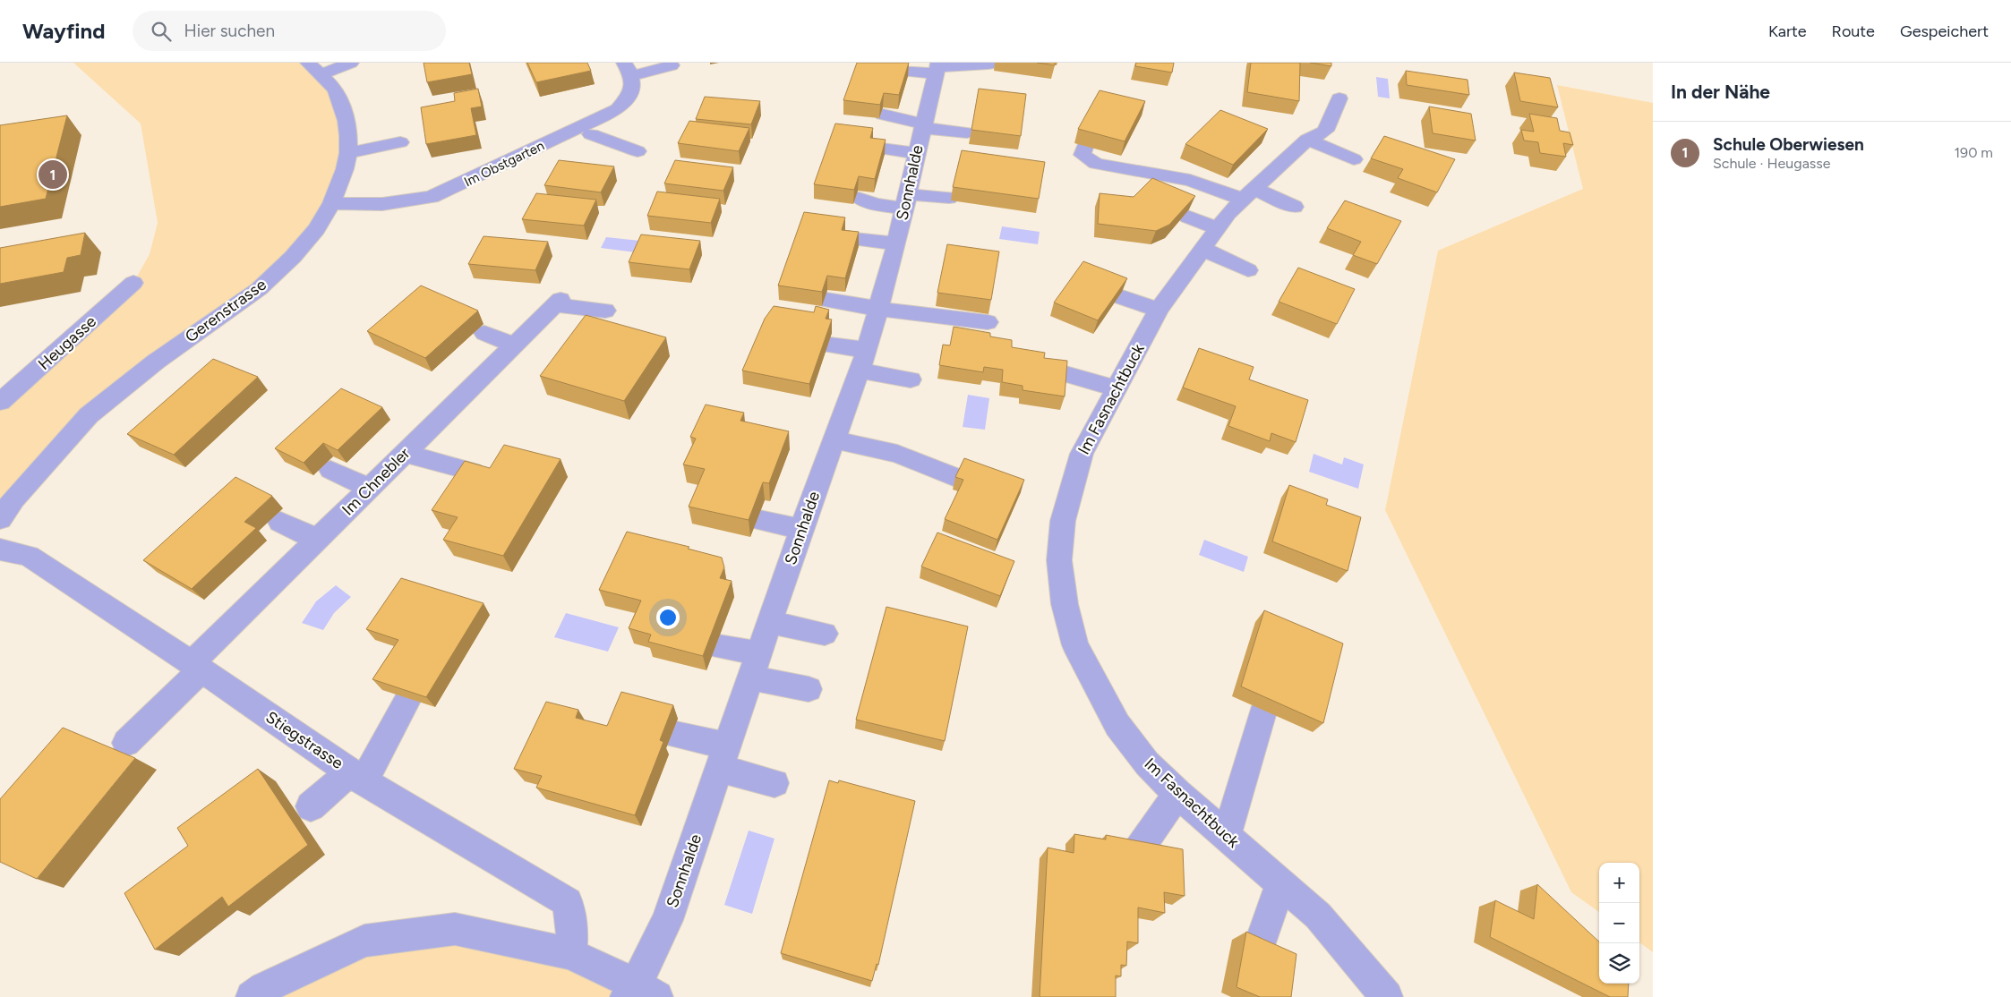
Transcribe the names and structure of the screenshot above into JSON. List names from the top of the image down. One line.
{"streets":{"street":["Im Obstgarten","Sonnhalde","Gerenstrasse","Heugasse","Im Fasnachtbuck","Im Chnebler","Stiegstrasse"]},"crossings":[["Im Obstgarten","Gerenstrasse"],["Im Chnebler","Stiegstrasse"]],"page":{"header":"Wayfind","search":"Hier suchen","nav":["Karte","Route","Gespeichert"],"heading":"In der Nähe","list":[{"mark":"1","name":"Schule Oberwiesen","note":"Schule · Heugasse","value":"190 m"}],"pins":"1","map_buttons":["+","−"]}}
